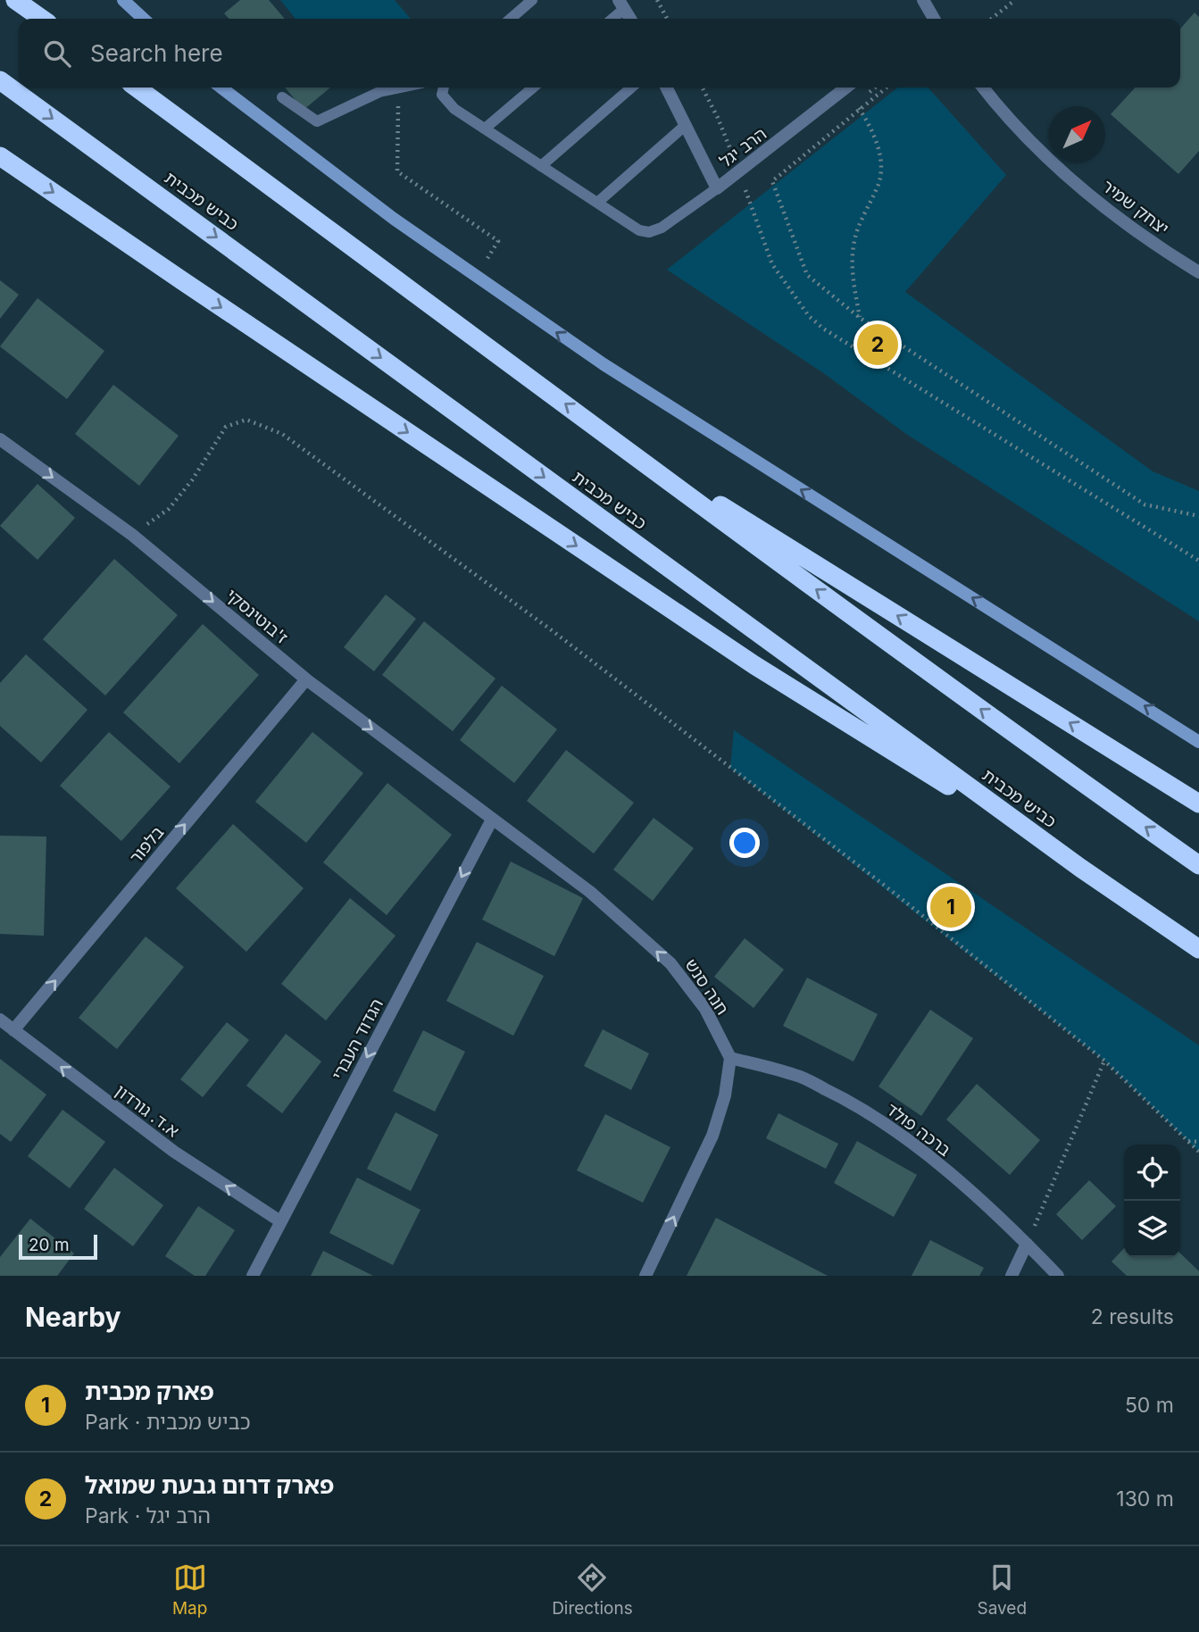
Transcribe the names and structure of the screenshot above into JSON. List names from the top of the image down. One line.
{"streets":{"highway":["כביש מכבית"],"street":["הרב יגל","יצחק שמיר","ז'בוטינסקי","בלפור","חנה סנש","הגדוד העברי","א.ד. גורדון","ברכה פולד"]},"crossings":[["ז'בוטינסקי","בלפור"],["ז'בוטינסקי","חנה סנש"],["ז'בוטינסקי","הגדוד העברי"],["בלפור","א.ד. גורדון"],["חנה סנש","הגדוד העברי"],["חנה סנש","ברכה פולד"],["הגדוד העברי","א.ד. גורדון"]],"one_way":["ז'בוטינסקי","בלפור","חנה סנש","הגדוד העברי","א.ד. גורדון"],"scale_bar":"20 m","north":"top right","page":{"search":"Search here","pins":["2","1"],"scale":"20 m","heading":["Nearby","2 results"],"list":[{"mark":"1","name":"פארק מכבית","note":"Park · כביש מכבית","value":"50 m"},{"mark":"2","name":"פארק דרום גבעת שמואל","note":"Park · הרב יגל","value":"130 m"}],"nav":["Map","Directions","Saved"]}}
